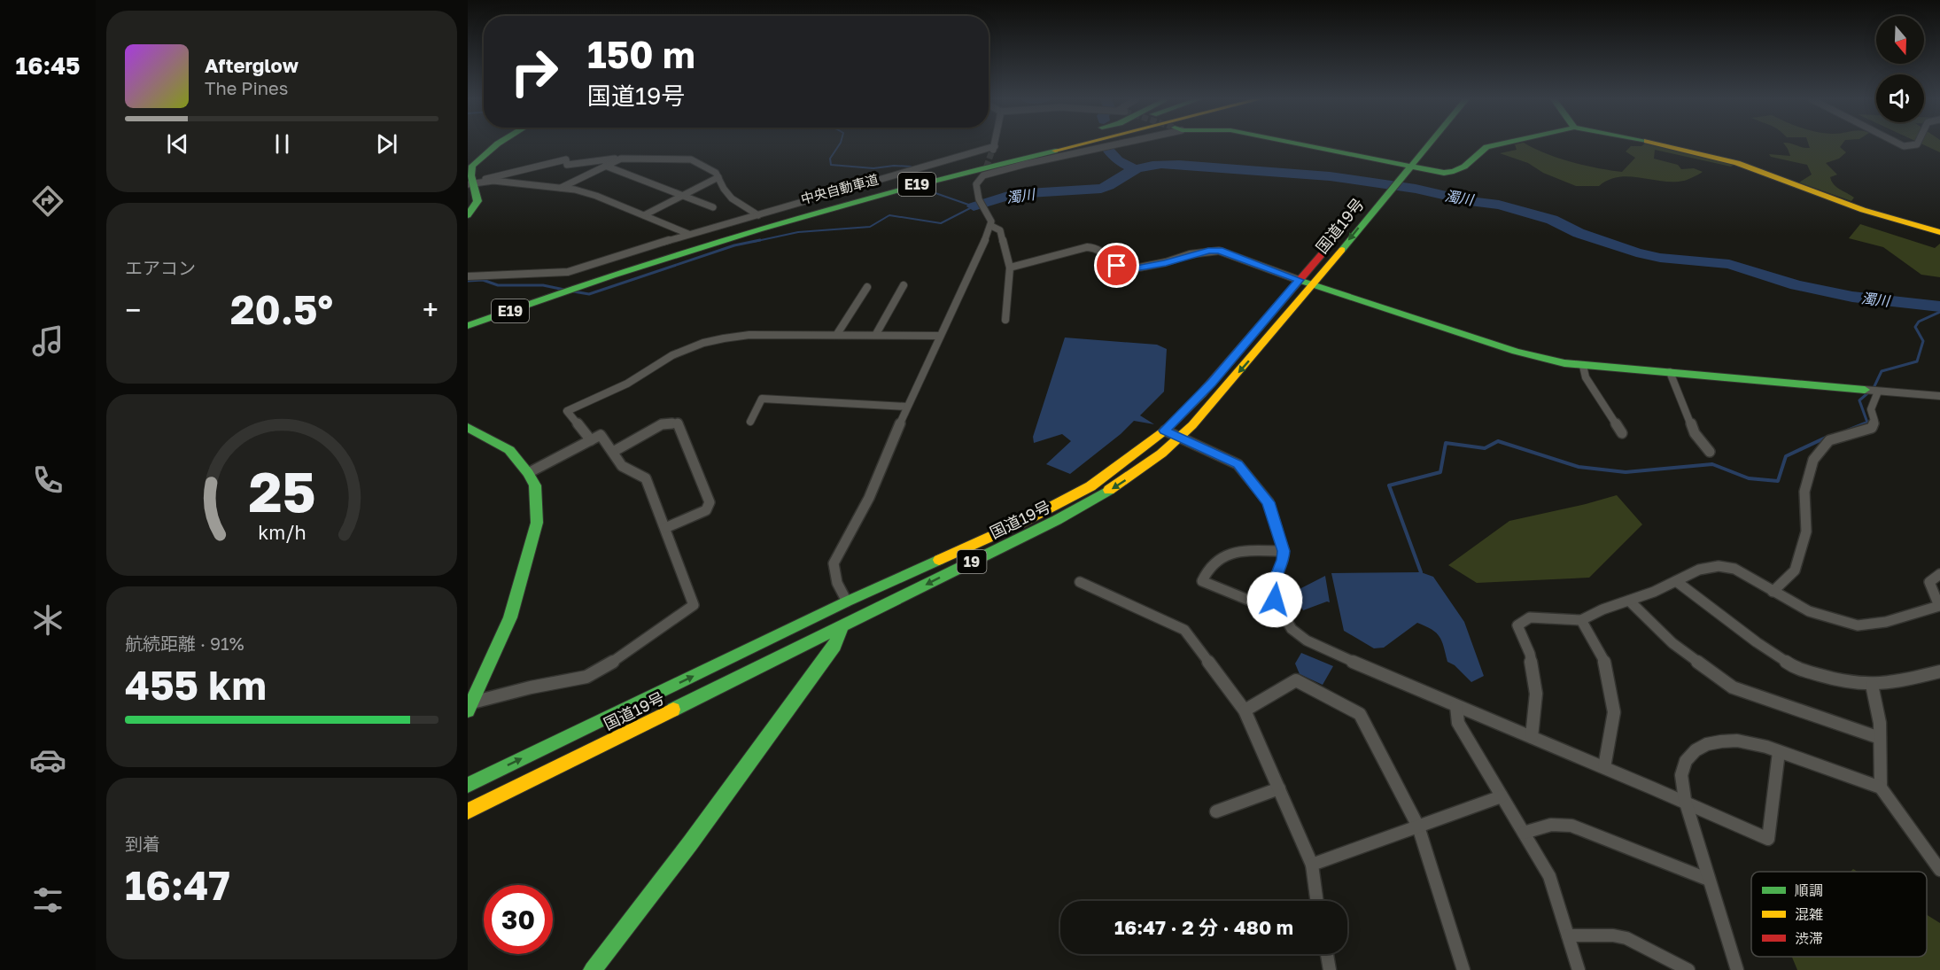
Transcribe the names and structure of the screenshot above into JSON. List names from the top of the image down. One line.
{"streets":{"main road":["E19","中央自動車道","国道19号","19"]},"water":["濁川"],"legend":["順調","混雑","渋滞"],"north":"bottom","page":{"tabs":"16:45","turn":["150 m","国道19号"],"song":["Afterglow","The Pines"],"tile":["エアコン",["航続距離 · 91%","455 km"],["到着","16:47"]],"heat":["−","20.5°","+"],"limit":"30","trip":"16:47 · 2 分 · 480 m","gauge":["25","km/h"]}}
